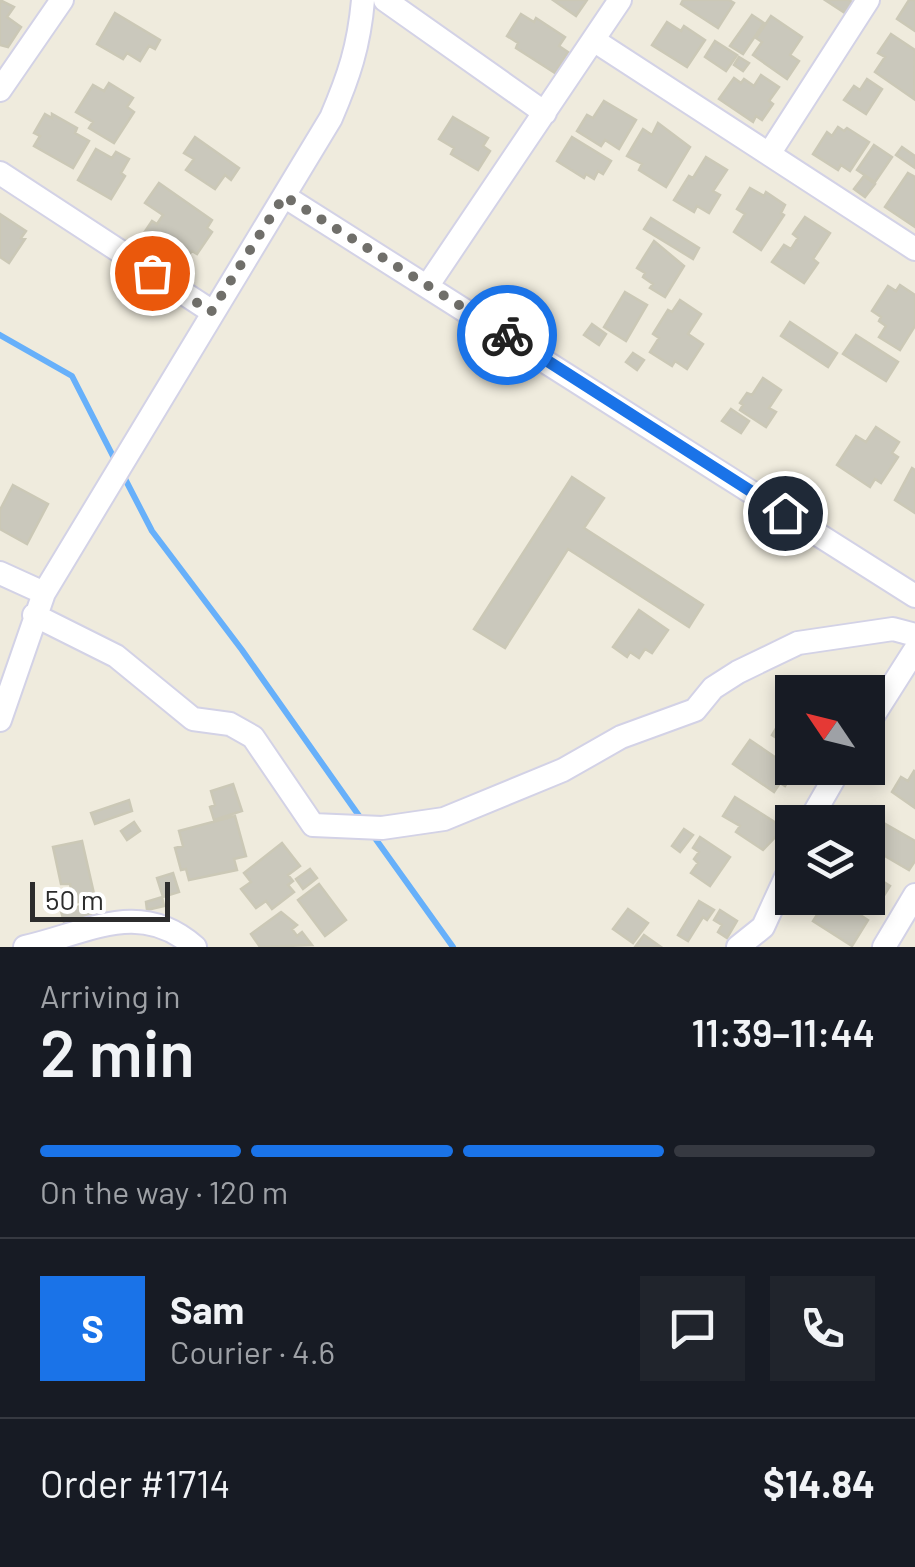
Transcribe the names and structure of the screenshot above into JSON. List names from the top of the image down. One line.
{"scale_bar":"50 m","north":"top left","page":{"scale":"50 m","heading":["2 min","Arriving in","11:39–11:44"],"panel":["Sam","Courier · 4.6","Order #1714","$14.84"],"bar":"On the way · 120 m","round":"S"}}
